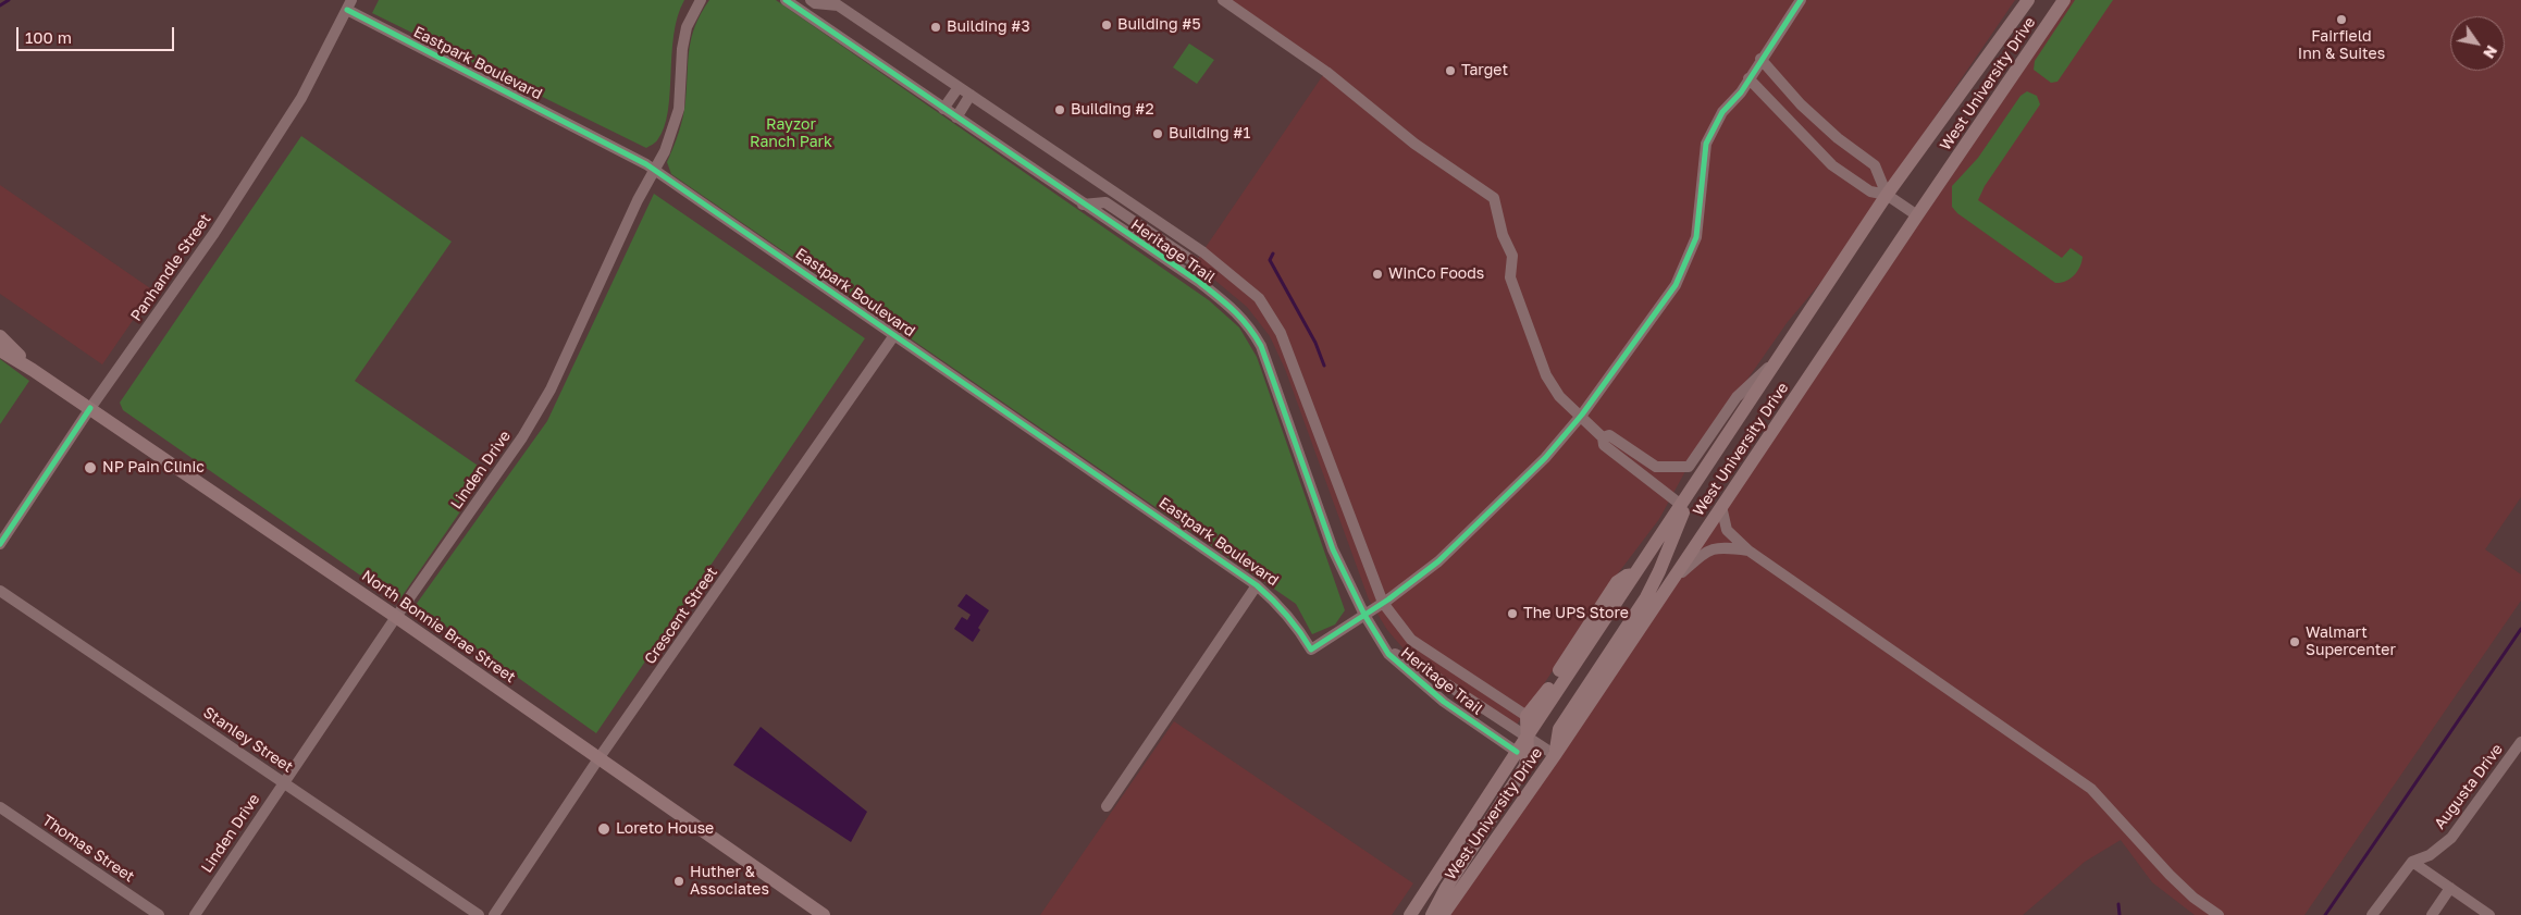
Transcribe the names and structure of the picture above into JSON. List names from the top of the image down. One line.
{"streets":{"main road":["West University Drive","North Bonnie Brae Street"],"street":["Eastpark Boulevard","Heritage Trail","Panhandle Street","Linden Drive","Crescent Street","Stanley Street","Augusta Drive","Thomas Street"]},"crossings":[["Eastpark Boulevard","Heritage Trail"],["Eastpark Boulevard","Panhandle Street"],["Eastpark Boulevard","Linden Drive"],["Eastpark Boulevard","Crescent Street"],["West University Drive","Heritage Trail"],["Panhandle Street","North Bonnie Brae Street"],["Linden Drive","North Bonnie Brae Street"],["Linden Drive","Stanley Street"],["Crescent Street","North Bonnie Brae Street"]],"parks":["Rayzor Ranch Park"],"places":["Fairfield Inn & Suites","Building #5","Building #3","Target","Building #2","Building #1","WinCo Foods","NP Pain Clinic","The UPS Store","Walmart Supercenter","Loreto House","Huther & Associates"],"scale_bar":"100 m","north":"bottom right"}
